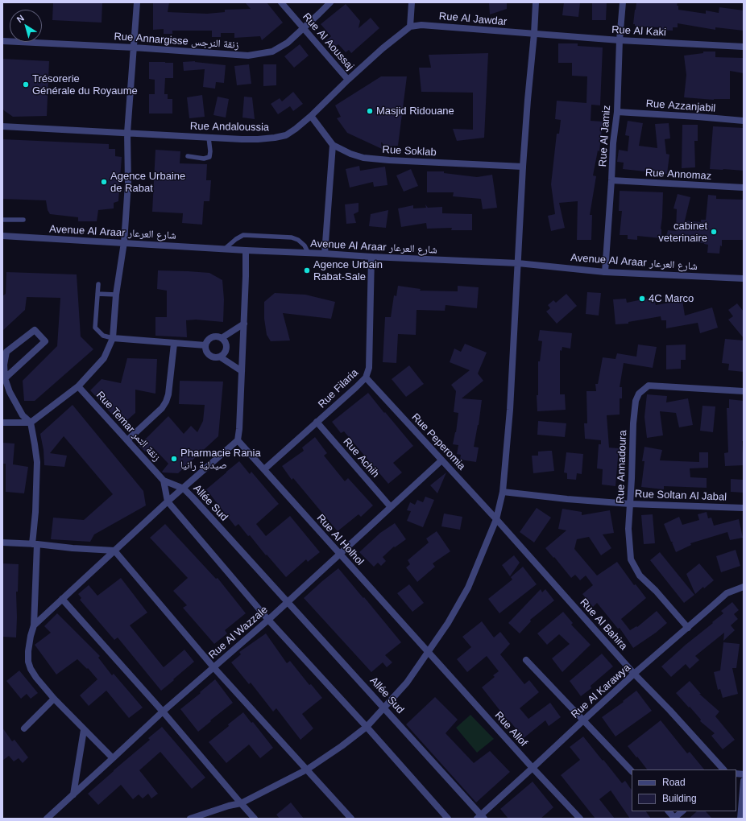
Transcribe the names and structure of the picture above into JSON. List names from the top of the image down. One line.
{"streets":{"street":["Rue Al Jawdar","Rue Al Kaki","Rue Annargisse زنقة النرجس","Rue Al Aoussaj","Rue Azzanjabil","Rue Andaloussia","Rue Al Jamiz","Rue Soklab","Rue Annomaz","Avenue Al Araar شارع العرعار","Rue Filaria","Rue Temar زنقة التمر","Rue Peperomia","Rue Achih","Rue Annadoura","Rue Soltan Al Jabal","Allée Sud","Rue Al Holhol","Rue Al Bahira","Rue Al Wazzale","Rue Al Karawya","Rue Allof"]},"crossings":[["Rue Al Jawdar","Rue Al Kaki"],["Rue Al Jawdar","Rue Andaloussia"],["Rue Al Kaki","Rue Al Jamiz"],["Rue Annargisse زنقة النرجس","Rue Al Aoussaj"],["Rue Al Aoussaj","Rue Andaloussia"],["Rue Azzanjabil","Rue Al Jamiz"],["Rue Andaloussia","Rue Soklab"],["Rue Al Jamiz","Rue Annomaz"],["Rue Al Jamiz","Avenue Al Araar شارع العرعار"],["Avenue Al Araar شارع العرعار","Rue Filaria"],["Rue Filaria","Rue Peperomia"],["Rue Filaria","Rue Achih"],["Rue Filaria","Rue Al Holhol"],["Rue Temar زنقة التمر","Allée Sud"],["Rue Peperomia","Rue Al Bahira"],["Rue Peperomia","Rue Al Wazzale"],["Rue Achih","Rue Al Wazzale"],["Rue Annadoura","Rue Soltan Al Jabal"],["Rue Annadoura","Rue Al Karawya"],["Allée Sud","Rue Al Wazzale"],["Allée Sud","Rue Al Karawya"],["Rue Al Holhol","Rue Al Wazzale"],["Rue Al Holhol","Rue Allof"],["Rue Al Bahira","Rue Al Karawya"],["Rue Al Karawya","Rue Allof"]],"places":["Trésorerie Générale du Royaume","Masjid Ridouane","Agence Urbaine de Rabat","cabinet veterinaire","Agence Urbain Rabat-Sale","4C Marco","Pharmacie Rania صيدلية رانيا"],"legend":["Road","Building"],"north":"top left"}
